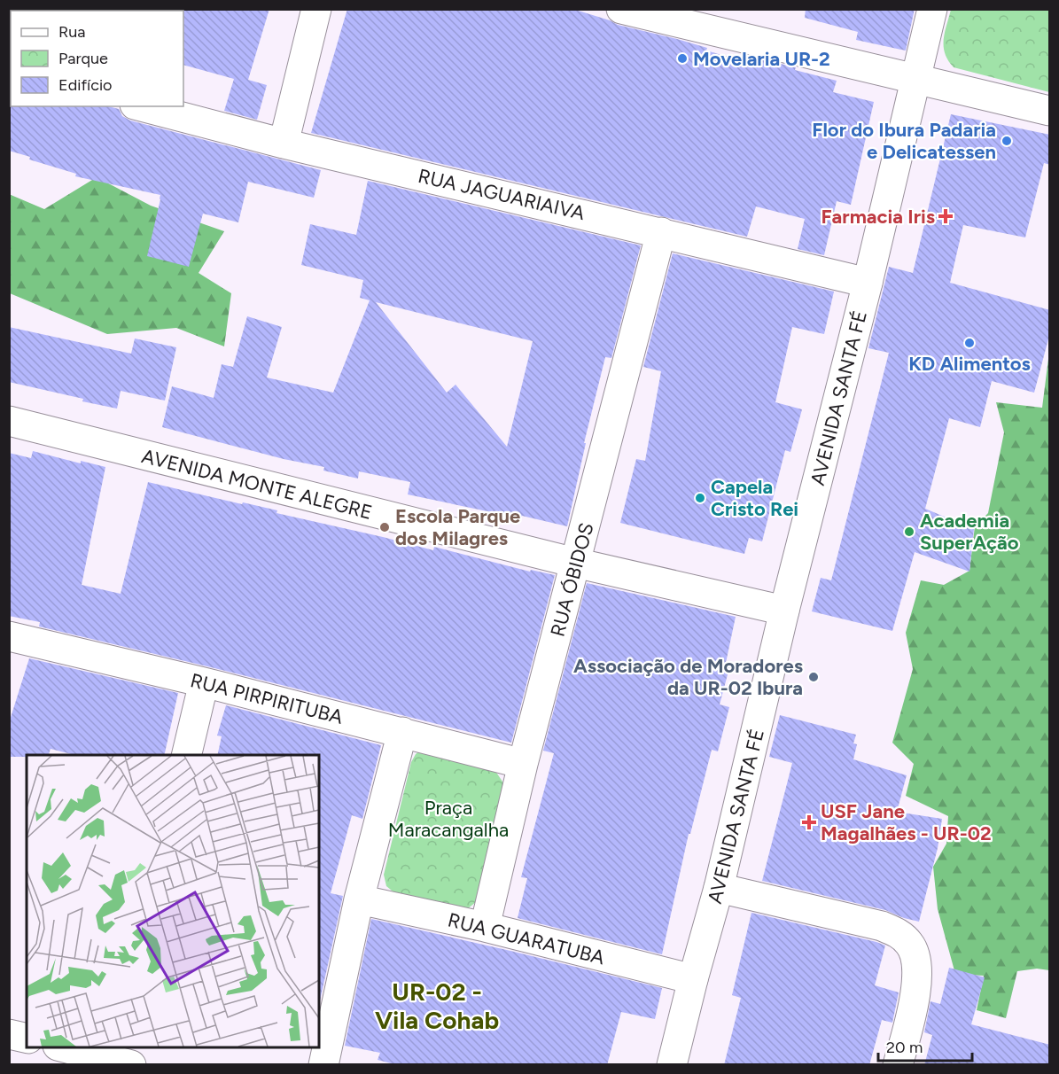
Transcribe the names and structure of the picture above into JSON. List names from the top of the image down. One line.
{"streets":{"street":["RUA JAGUARIAIVA","AVENIDA SANTA FÉ","AVENIDA MONTE ALEGRE","RUA ÓBIDOS","RUA PIRPIRITUBA","RUA GUARATUBA"]},"crossings":[["RUA JAGUARIAIVA","AVENIDA SANTA FÉ"],["RUA JAGUARIAIVA","RUA ÓBIDOS"],["AVENIDA SANTA FÉ","AVENIDA MONTE ALEGRE"],["AVENIDA SANTA FÉ","RUA GUARATUBA"],["AVENIDA MONTE ALEGRE","RUA ÓBIDOS"],["RUA ÓBIDOS","RUA PIRPIRITUBA"],["RUA ÓBIDOS","RUA GUARATUBA"]],"districts":["UR-02 - Vila Cohab"],"parks":["Praça Maracangalha"],"places":{"other":["Movelaria UR-2","Flor do Ibura Padaria e Delicatessen","KD Alimentos","Capela Cristo Rei","Escola Parque dos Milagres","Academia SuperAção","Associação de Moradores da UR-02 Ibura"],"health":["Farmacia Iris","USF Jane Magalhães - UR-02"]},"legend":["Rua","Parque","Edifício"],"scale_bar":"20 m"}
